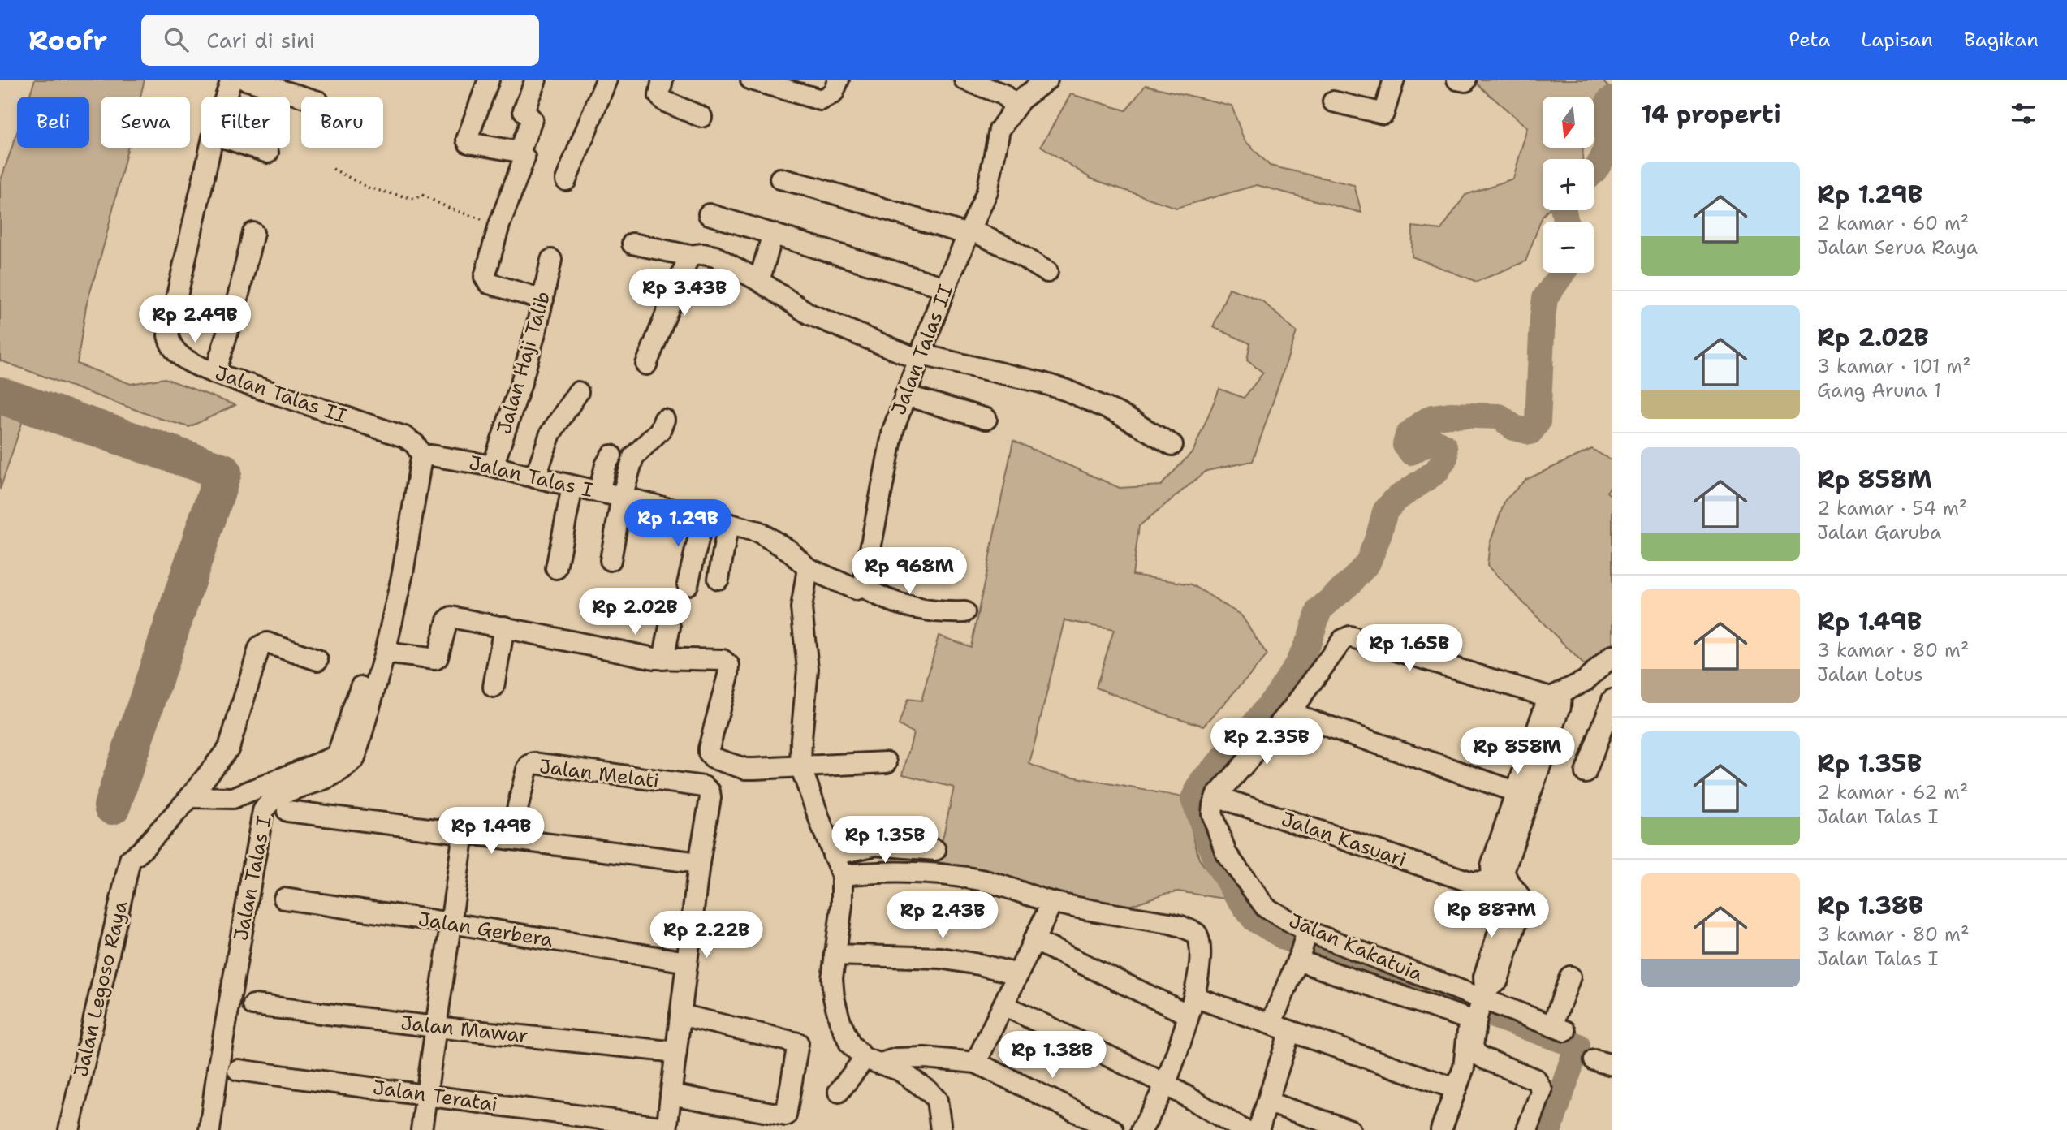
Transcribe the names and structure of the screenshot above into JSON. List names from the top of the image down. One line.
{"streets":{"street":["Jalan Talas II","Jalan Haji Talib","Jalan Talas I","Jalan Melati","Jalan Kasuari","Jalan Gerbera","Jalan Kakatuia","Jalan Legoso Raya","Jalan Mawar","Jalan Teratai"]},"crossings":[["Jalan Talas II","Jalan Talas I"],["Jalan Haji Talib","Jalan Talas I"],["Jalan Kasuari","Jalan Kakatuia"]],"north":"bottom","page":{"header":"Roofr","search":"Cari di sini","nav":["Peta","Lapisan","Bagikan"],"heading":"14 properti","map_buttons":["+","−"],"chip":["Beli","Sewa","Filter","Baru"],"list":[{"name":"Rp 1.29B","note":"2 kamar · 60 m² · Jalan Serua Raya"},{"name":"Rp 2.02B","note":"3 kamar · 101 m² · Gang Aruna 1"},{"name":"Rp 858M","note":"2 kamar · 54 m² · Jalan Garuba"},{"name":"Rp 1.49B","note":"3 kamar · 80 m² · Jalan Lotus"},{"name":"Rp 1.35B","note":"2 kamar · 62 m² · Jalan Talas I"},{"name":"Rp 1.38B","note":"3 kamar · 80 m² · Jalan Talas I"}],"price":["Rp 3.43B","Rp 2.49B","Rp 1.29B","Rp 968M","Rp 2.02B","Rp 1.65B","Rp 2.35B","Rp 858M","Rp 1.49B","Rp 1.35B","Rp 887M","Rp 2.43B","Rp 2.22B","Rp 1.38B"]}}
